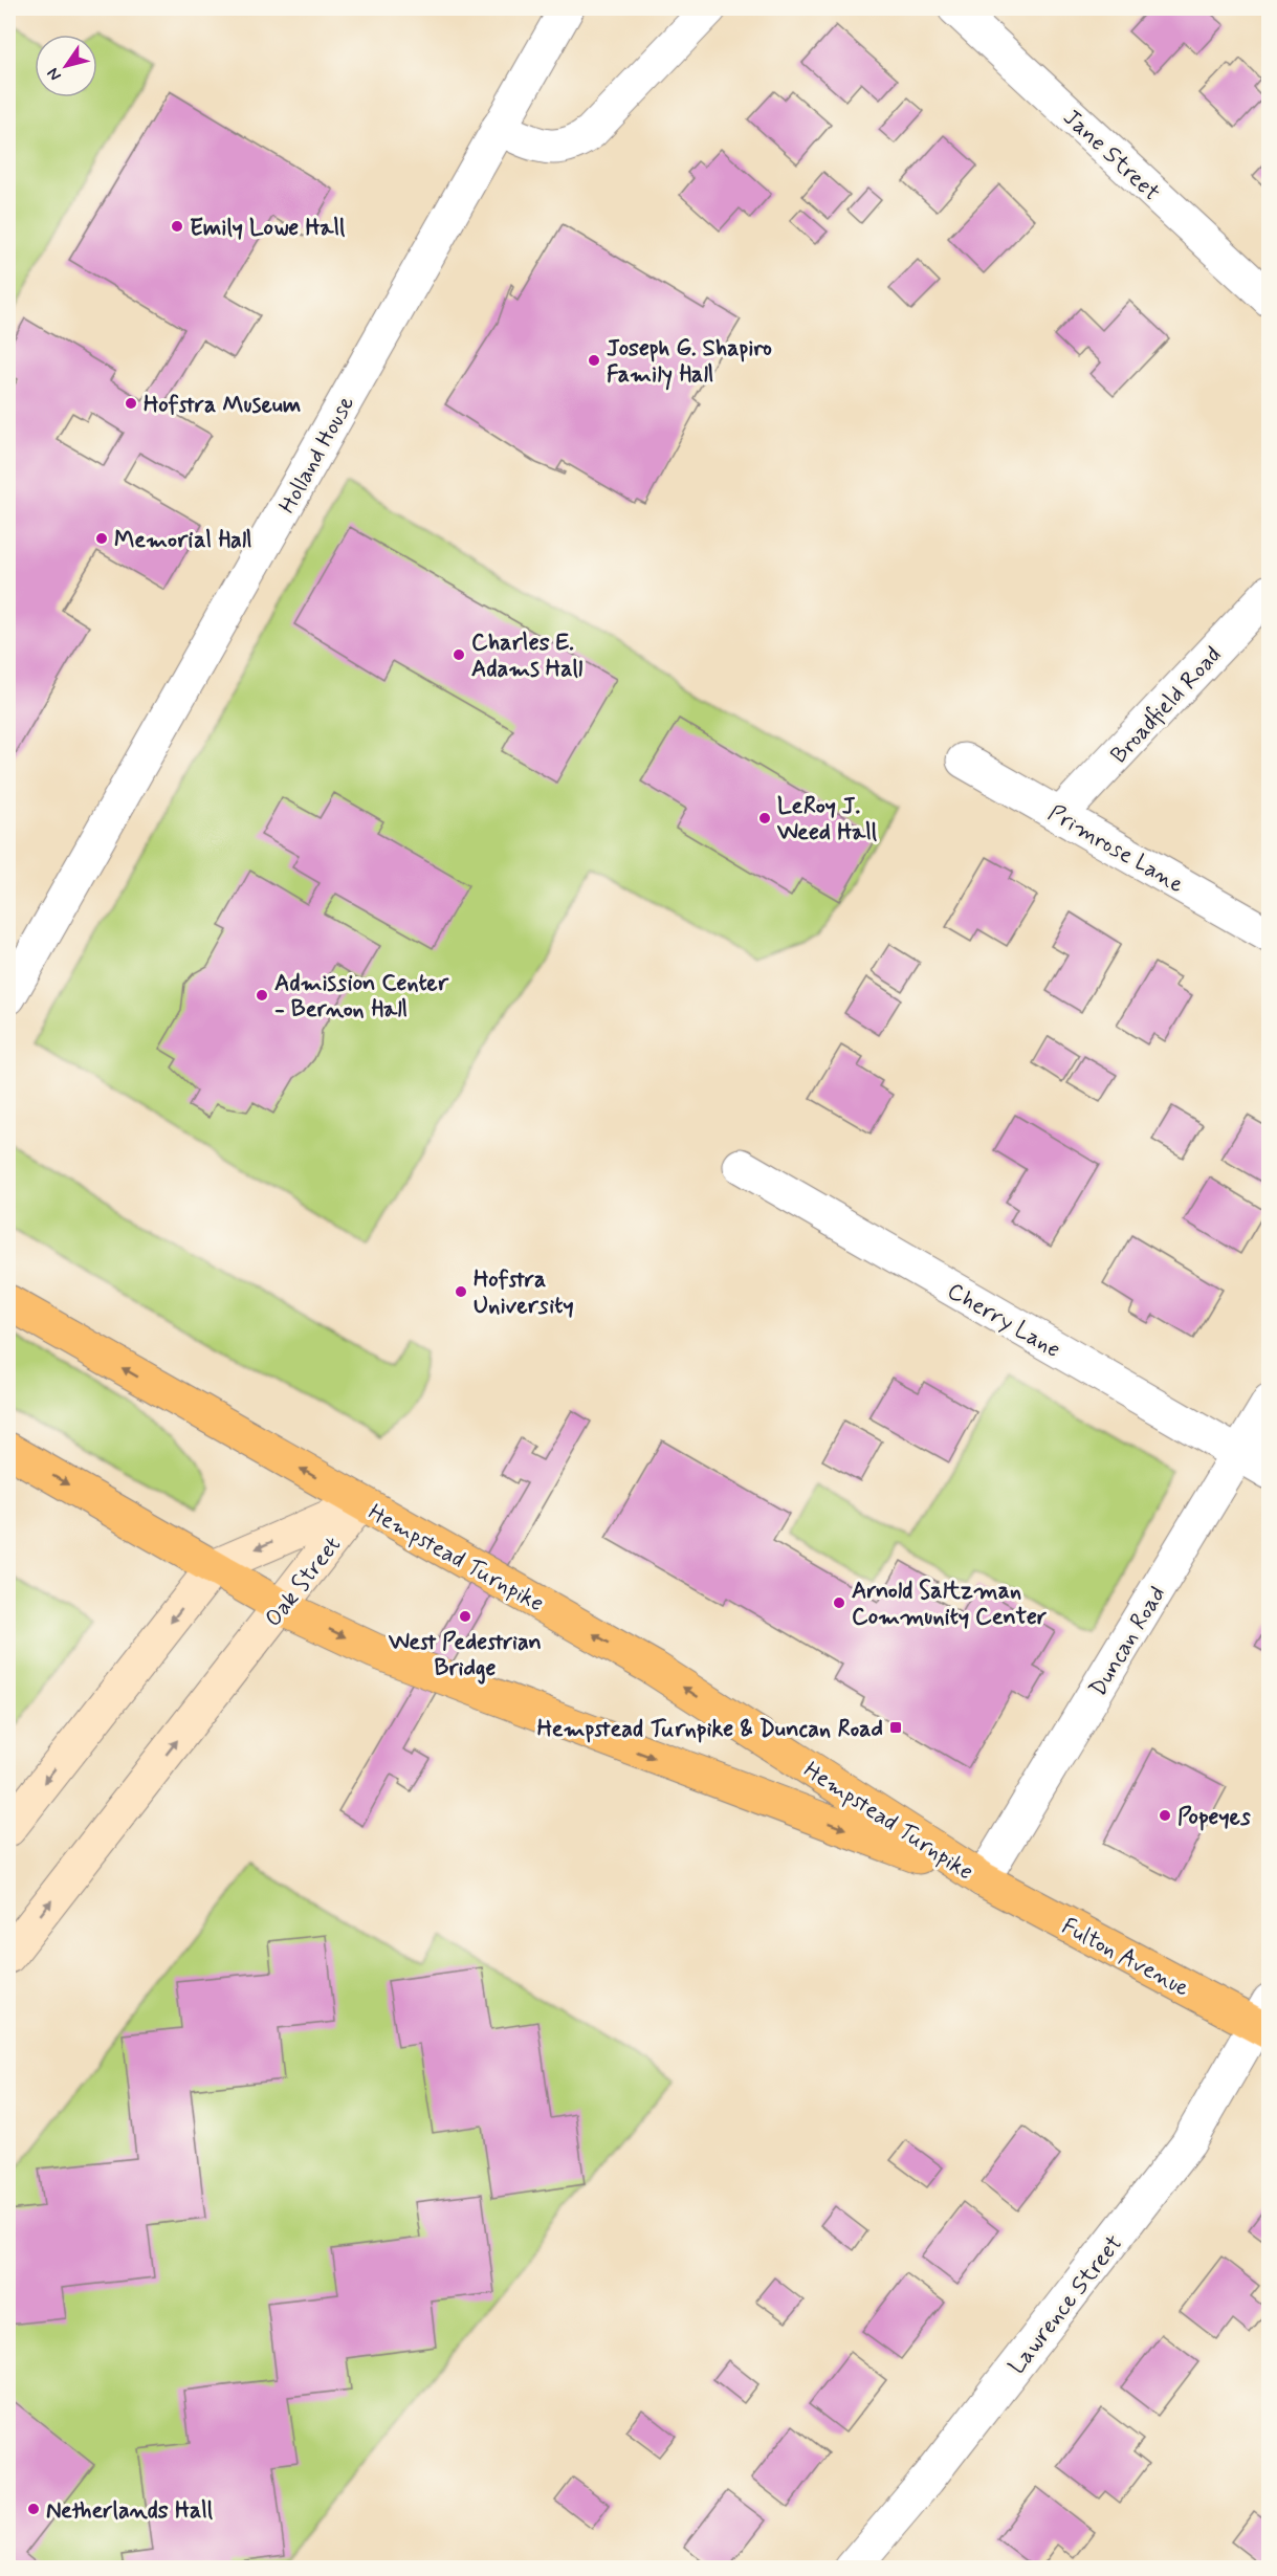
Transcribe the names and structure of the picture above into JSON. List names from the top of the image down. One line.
{"streets":{"main road":["Hempstead Turnpike","Fulton Avenue"],"street":["Jane Street","Holland House","Broadfield Road","Primrose Lane","Cherry Lane","Oak Street","Duncan Road","Lawrence Street"]},"crossings":[["Broadfield Road","Primrose Lane"],["Cherry Lane","Duncan Road"],["Hempstead Turnpike","Oak Street"],["Hempstead Turnpike","Duncan Road"],["Hempstead Turnpike","Fulton Avenue"],["Duncan Road","Fulton Avenue"],["Fulton Avenue","Lawrence Street"]],"places":{"other":["Emily Lowe Hall","Joseph G. Shapiro Family Hall","Hofstra Museum","Memorial Hall","Charles E. Adams Hall","LeRoy J. Weed Hall","Admission Center - Bernon Hall","Hofstra University","Arnold Saltzman Community Center","West Pedestrian Bridge","Popeyes","Netherlands Hall"],"transit":["Hempstead Turnpike & Duncan Road"]},"north":"bottom left"}
